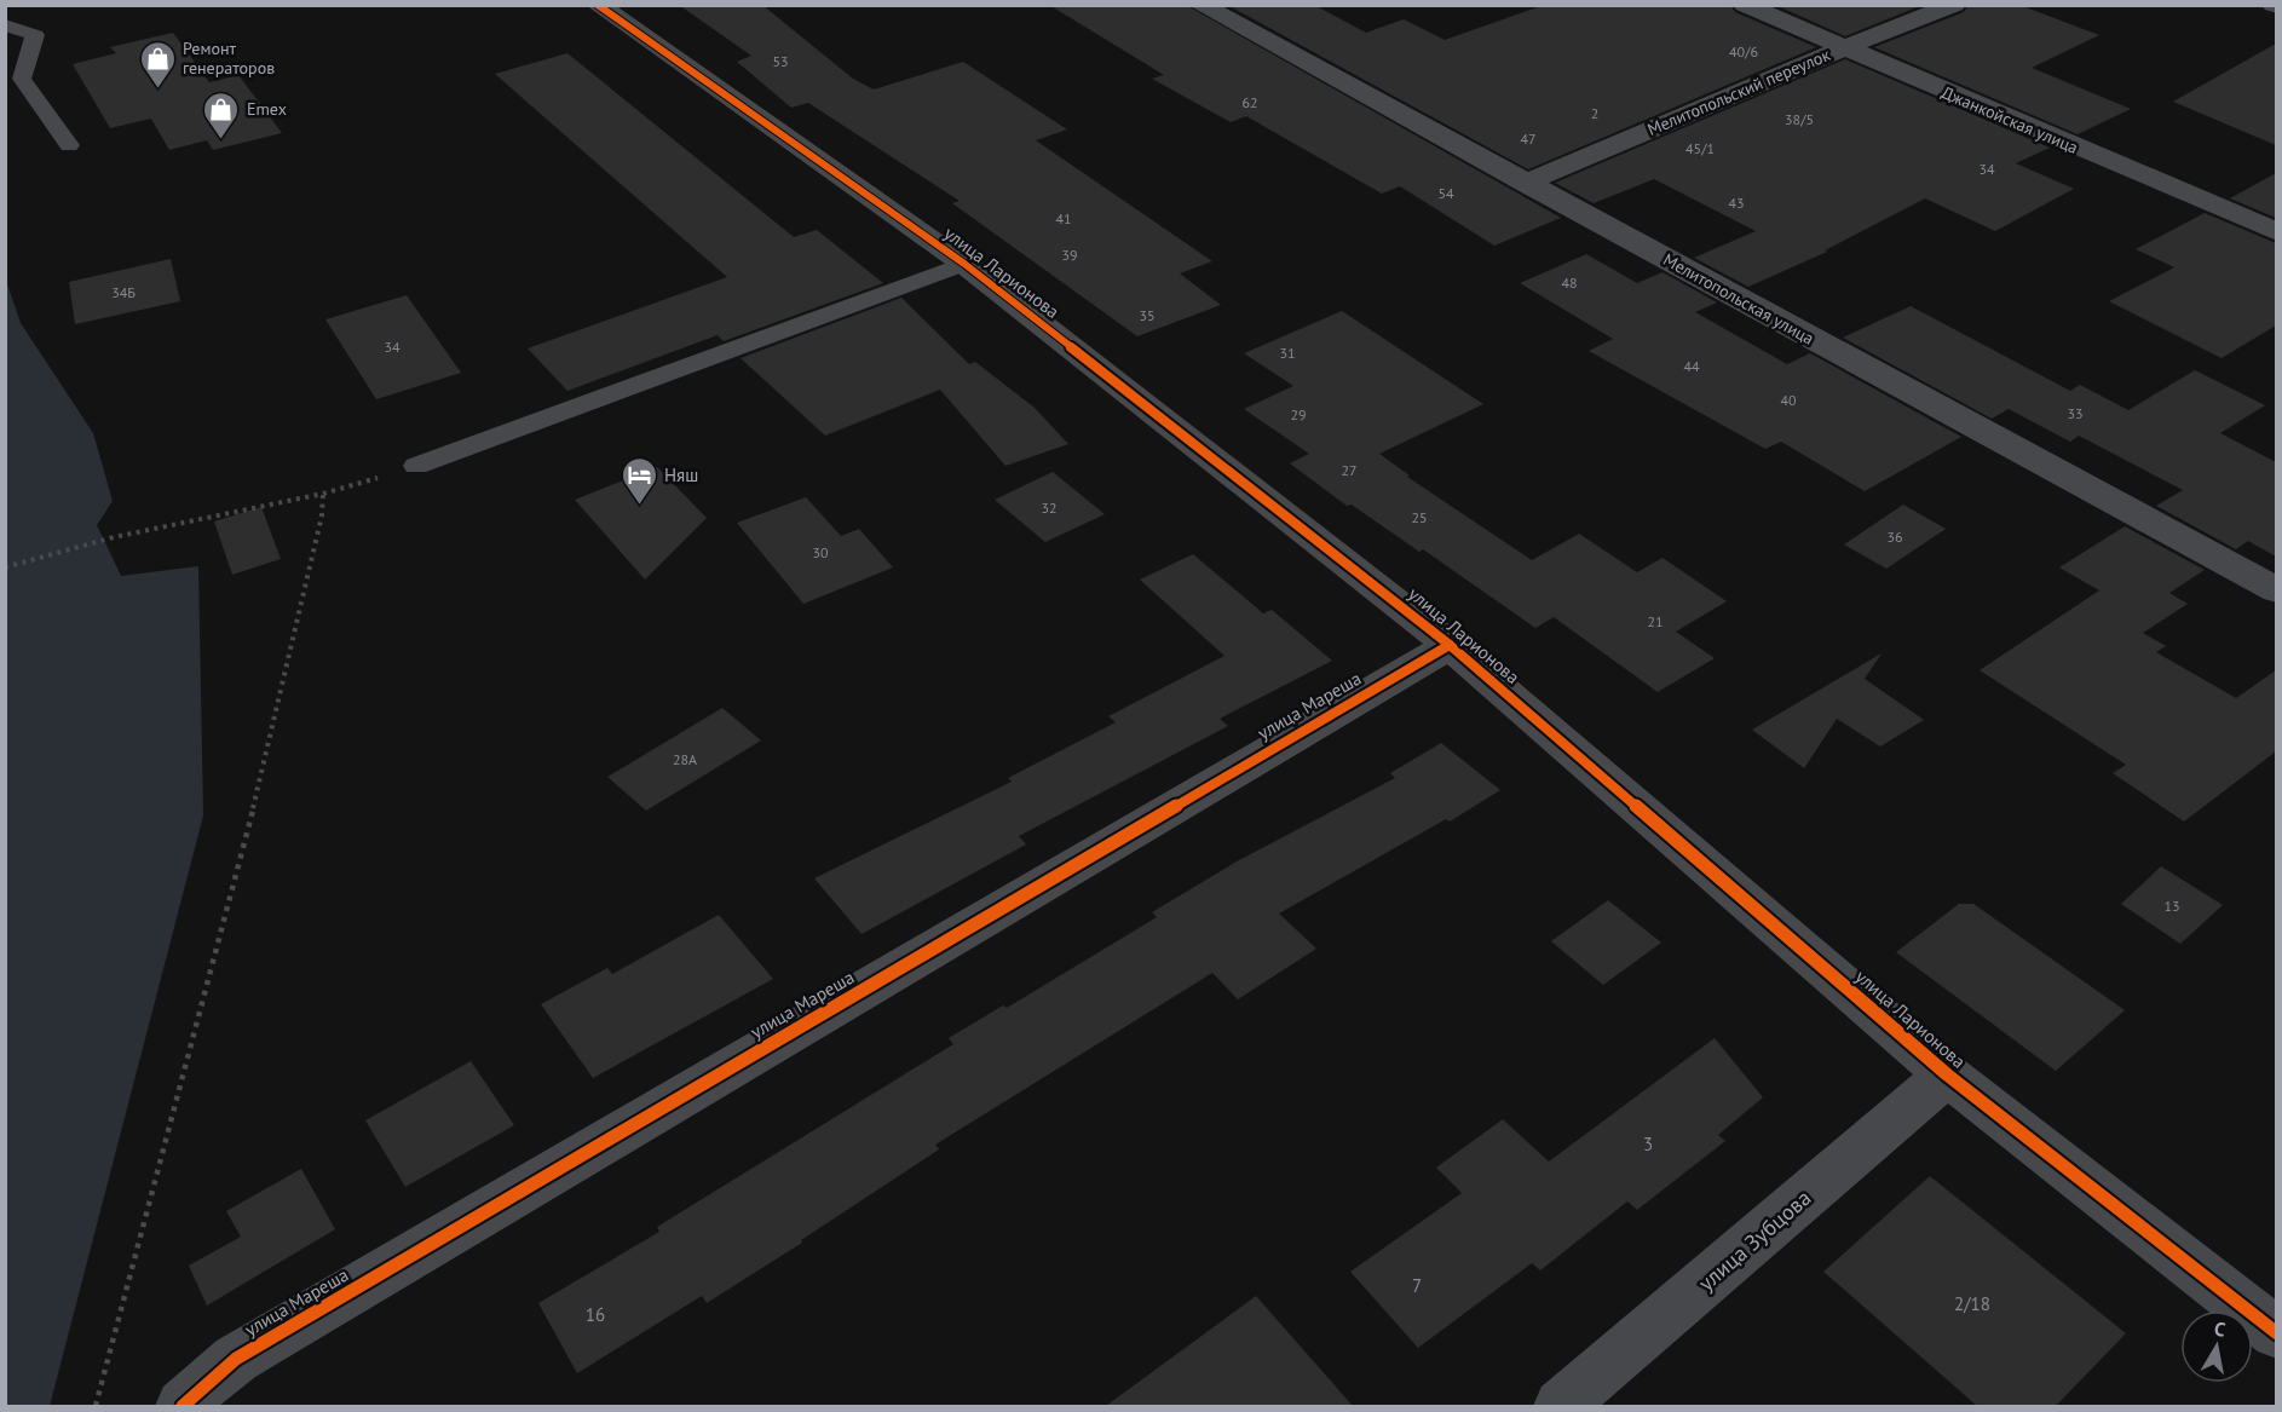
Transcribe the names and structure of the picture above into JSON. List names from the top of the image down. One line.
{"streets":{"street":["Мелитопольский переулок","Джанкойская улица","улица Ларионова","Мелитопольская улица","улица Мареша","улица Зубцова"]},"crossings":[["Мелитопольский переулок","Джанкойская улица"],["Мелитопольский переулок","Мелитопольская улица"],["улица Ларионова","улица Мареша"],["улица Ларионова","улица Зубцова"]],"places":{"shop":["Ремонт генераторов","Emex"],"hotel":["Няш"]},"house_numbers":["40/6","53","62","2","38/5","47","45/1","34","54","43","41","39","48","34Б","35","34","31","44","40","33","29","27","32","25","36","30","21","28А","13","3","7","2/18","16"],"north":"top"}
